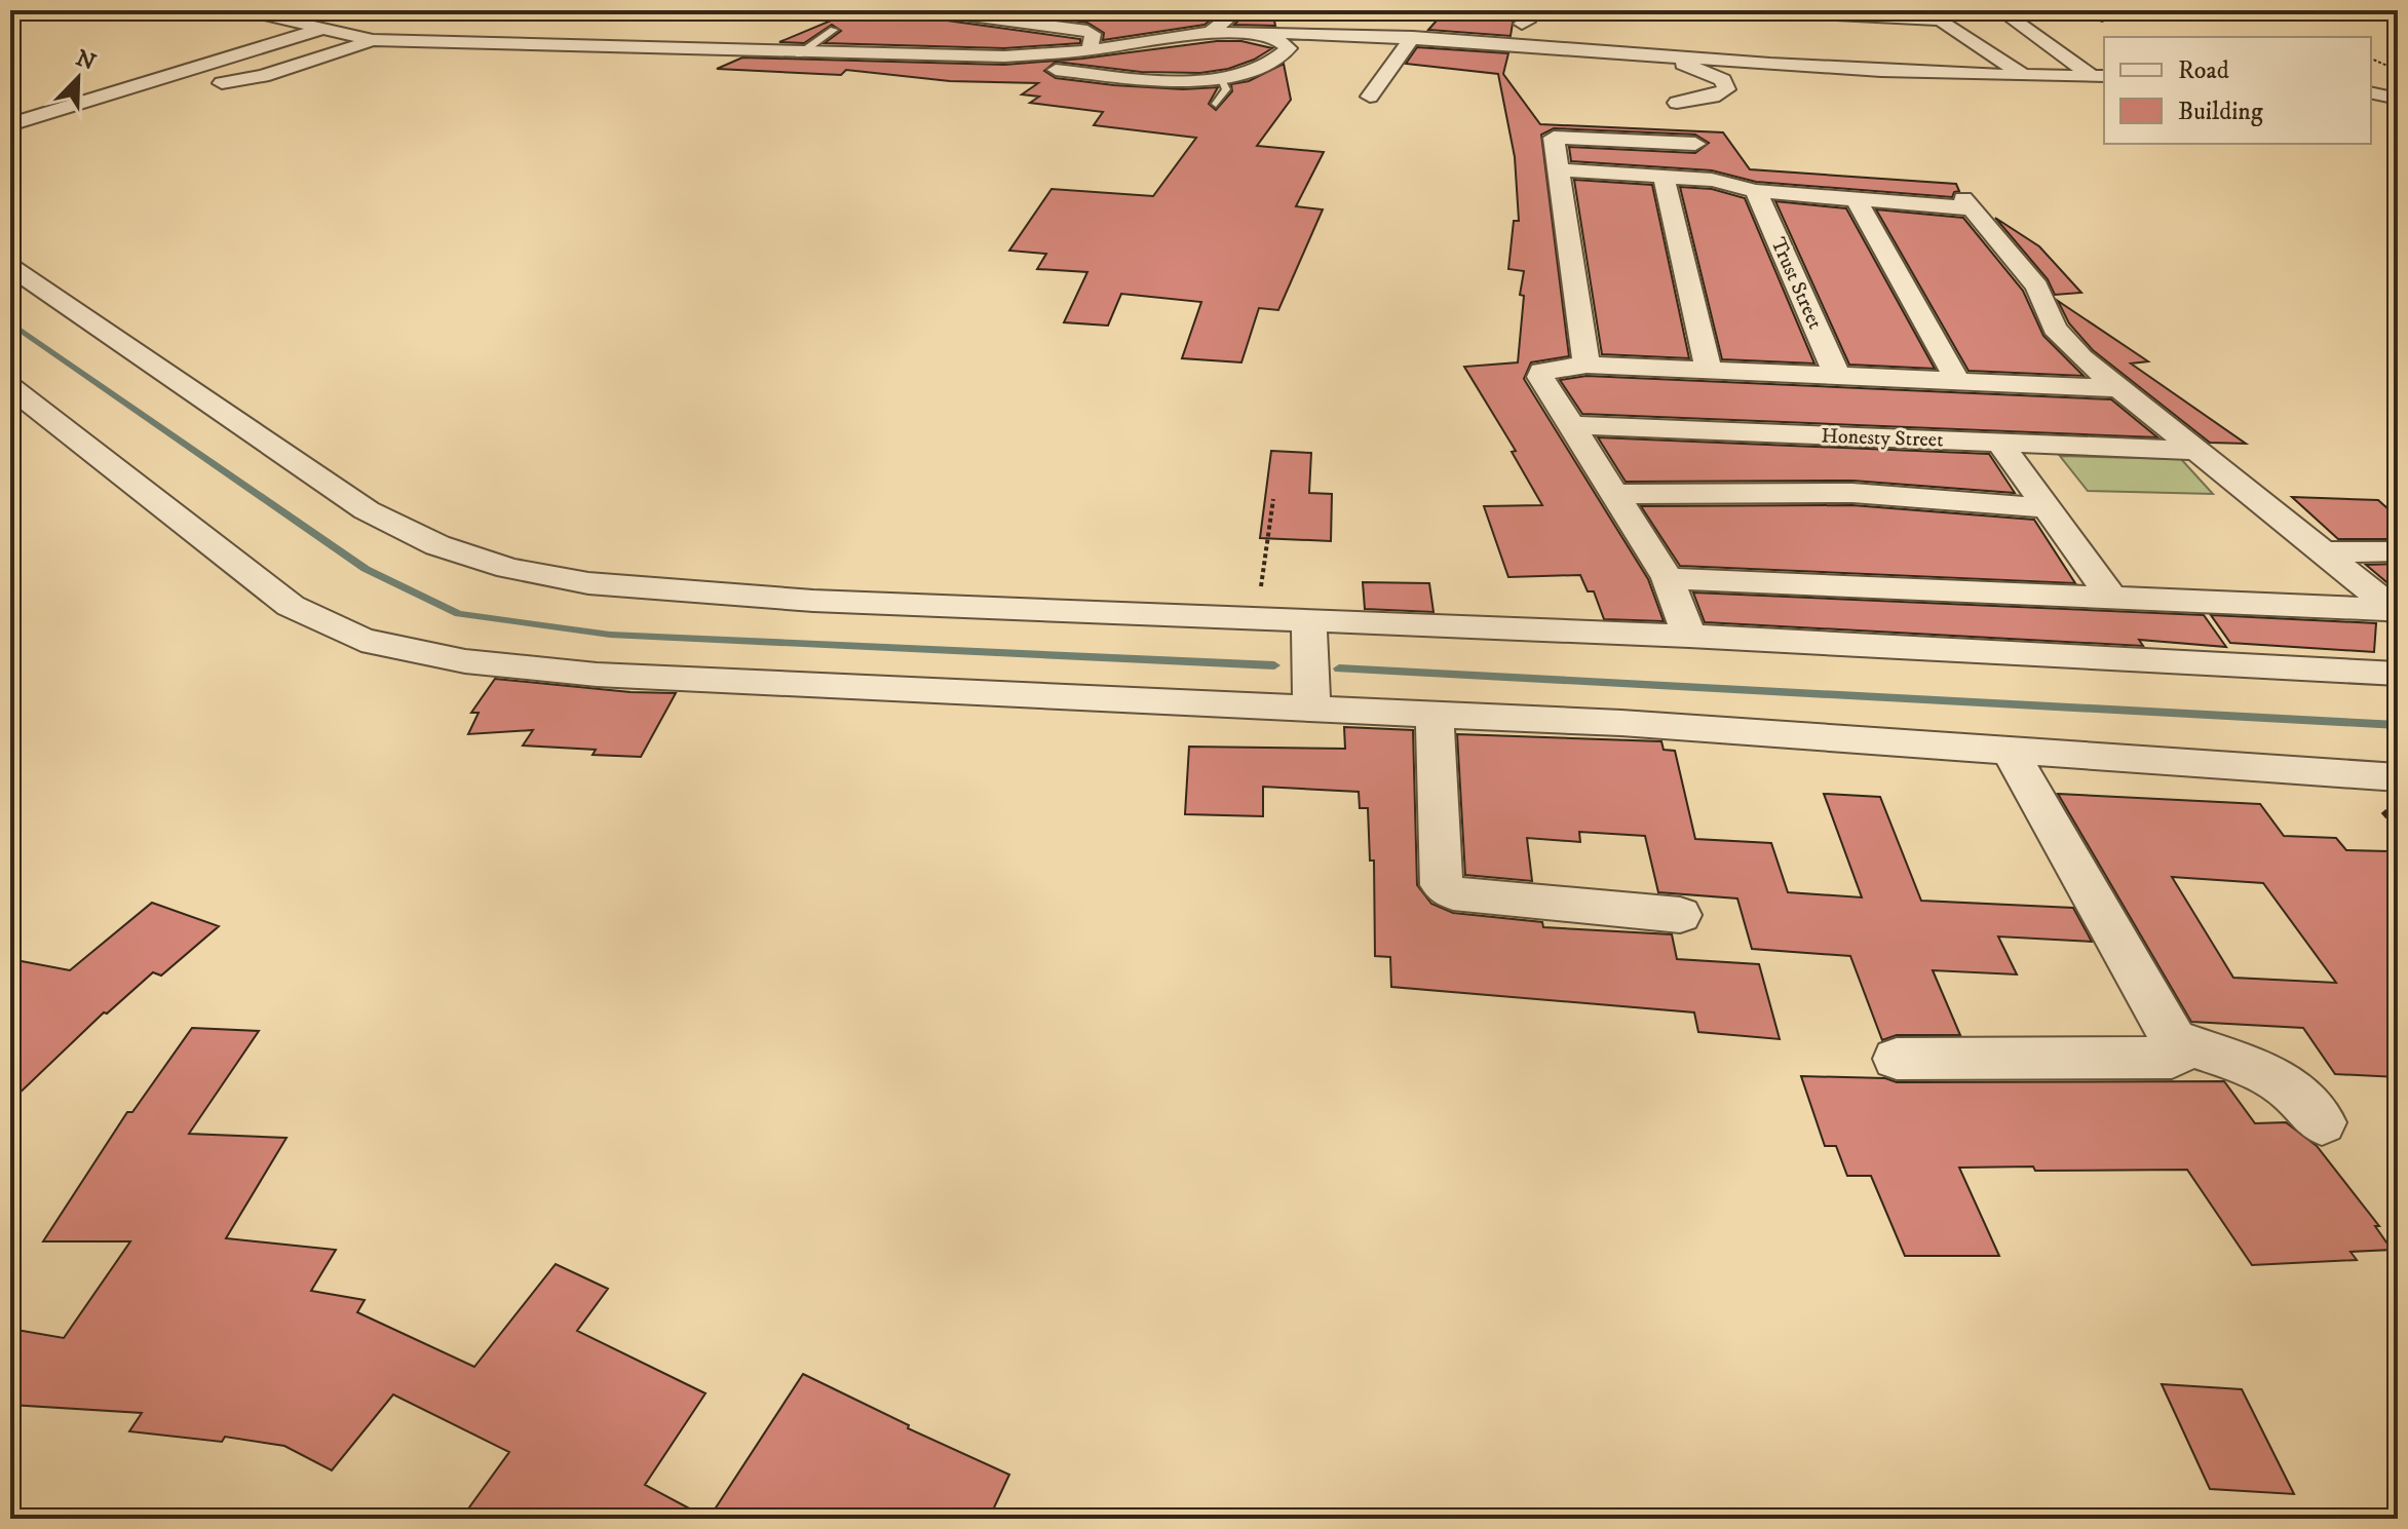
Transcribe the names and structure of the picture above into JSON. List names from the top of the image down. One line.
{"streets":{"street":["Trust Street","Honesty Street"]},"legend":["Road","Building"],"north":"top right"}
